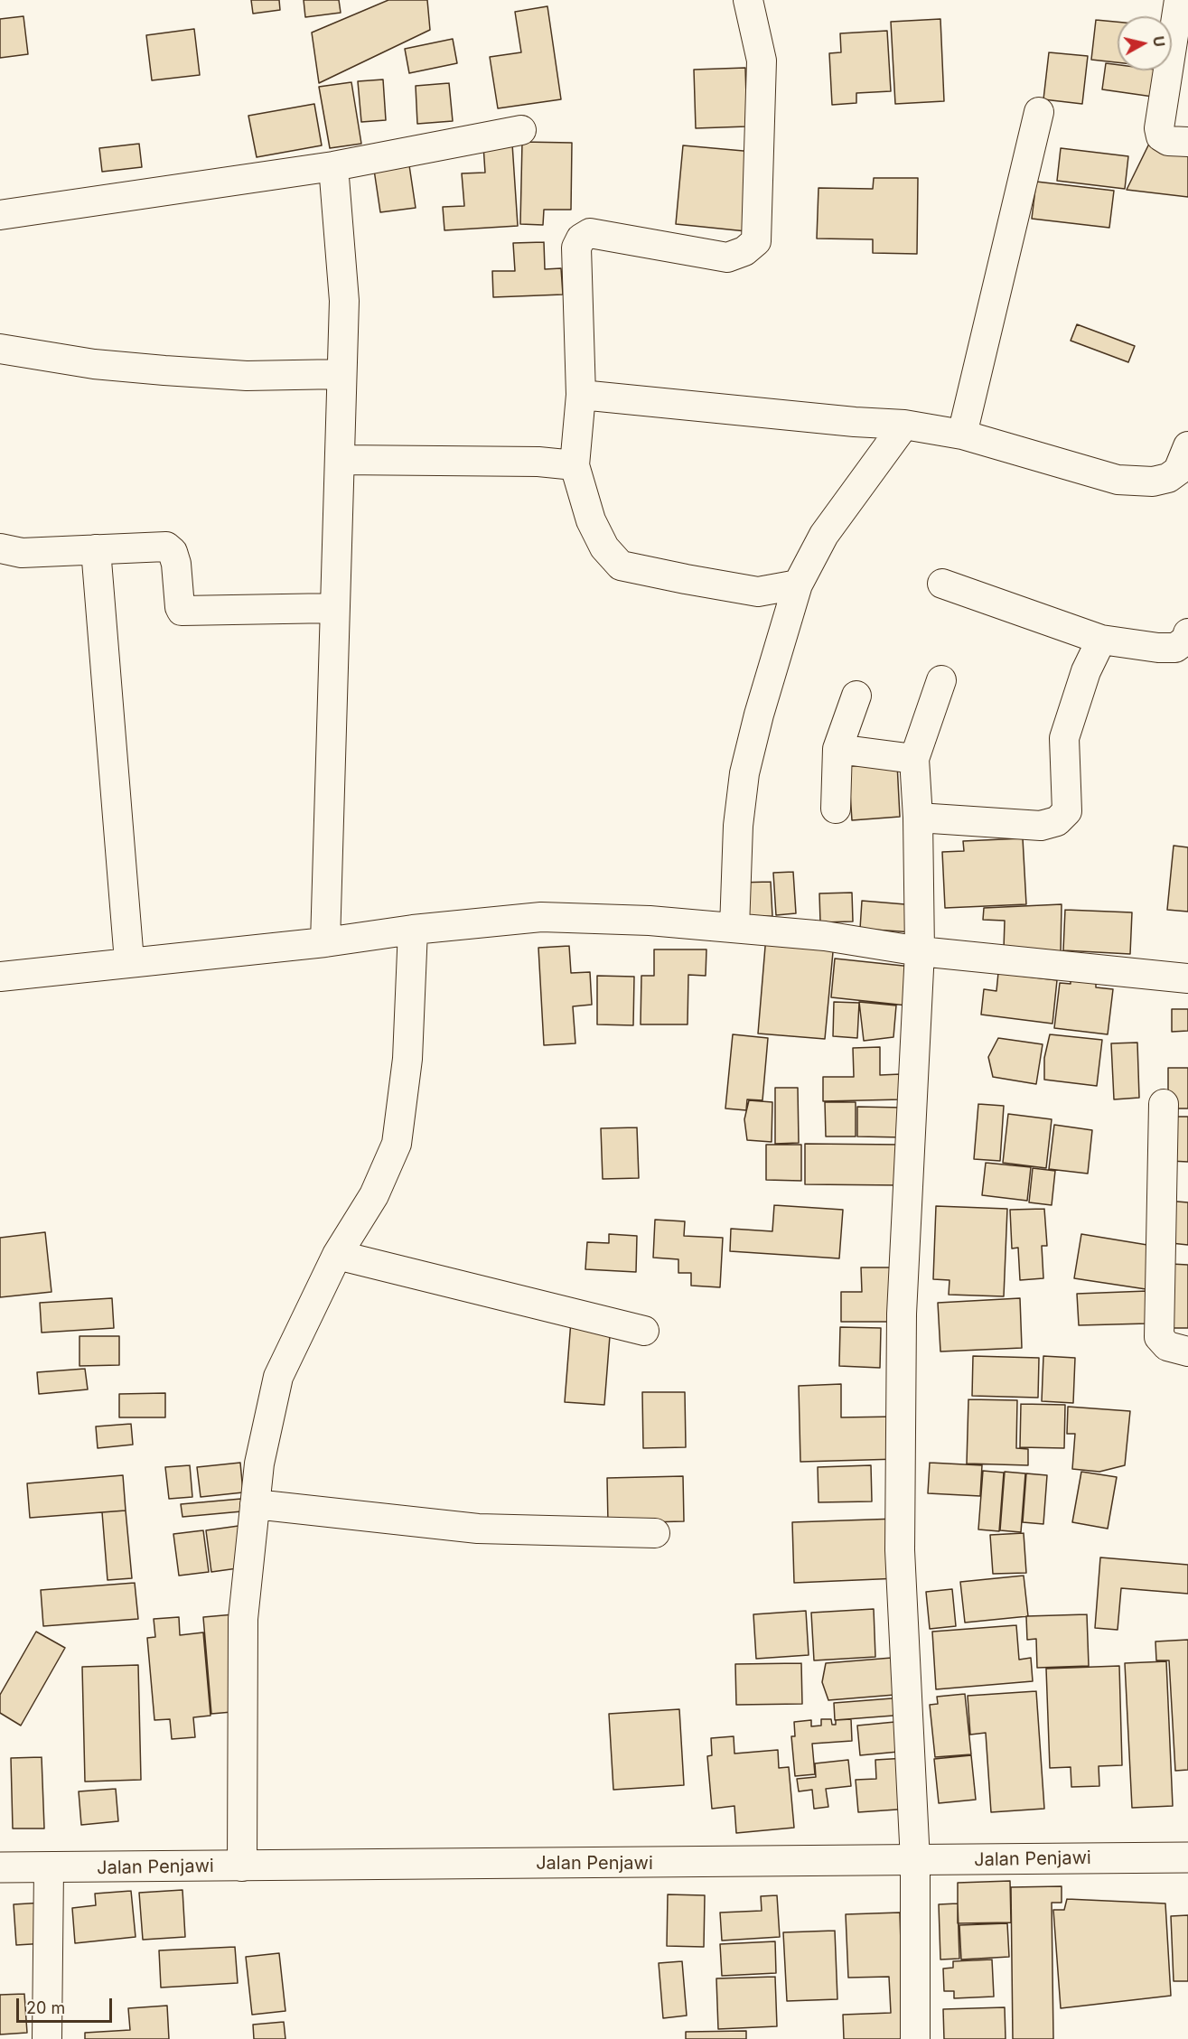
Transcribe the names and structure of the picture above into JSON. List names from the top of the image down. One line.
{"streets":{"street":["Jalan Penjawi"]},"scale_bar":"20 m","north":"right"}
